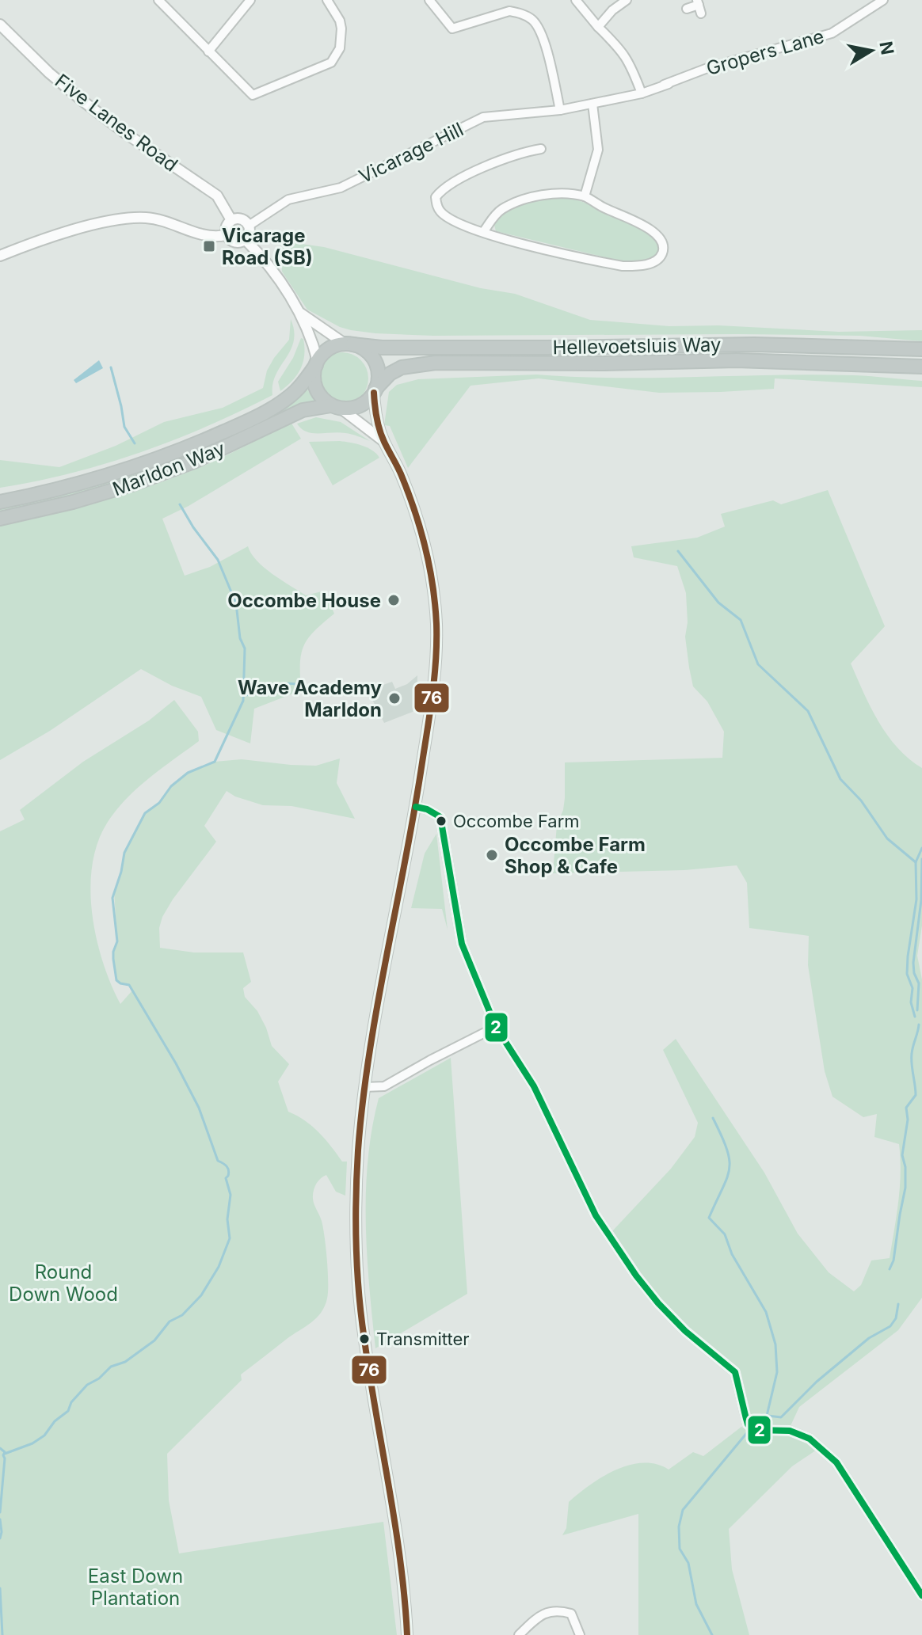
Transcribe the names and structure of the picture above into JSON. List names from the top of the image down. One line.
{"streets":{"highway":["Hellevoetsluis Way","Marldon Way"],"street":["Gropers Lane","Five Lanes Road","Vicarage Hill"]},"crossings":[["Gropers Lane","Vicarage Hill"],["Five Lanes Road","Vicarage Hill"],["Hellevoetsluis Way","Marldon Way"]],"parks":["Round Down Wood","East Down Plantation"],"places":{"transit":["Vicarage Road (SB)"],"other":["Occombe House","Wave Academy Marldon","Occombe Farm","Occombe Farm Shop & Cafe","Transmitter"]},"lines":["transit line 76","transit line 2"],"north":"right"}
